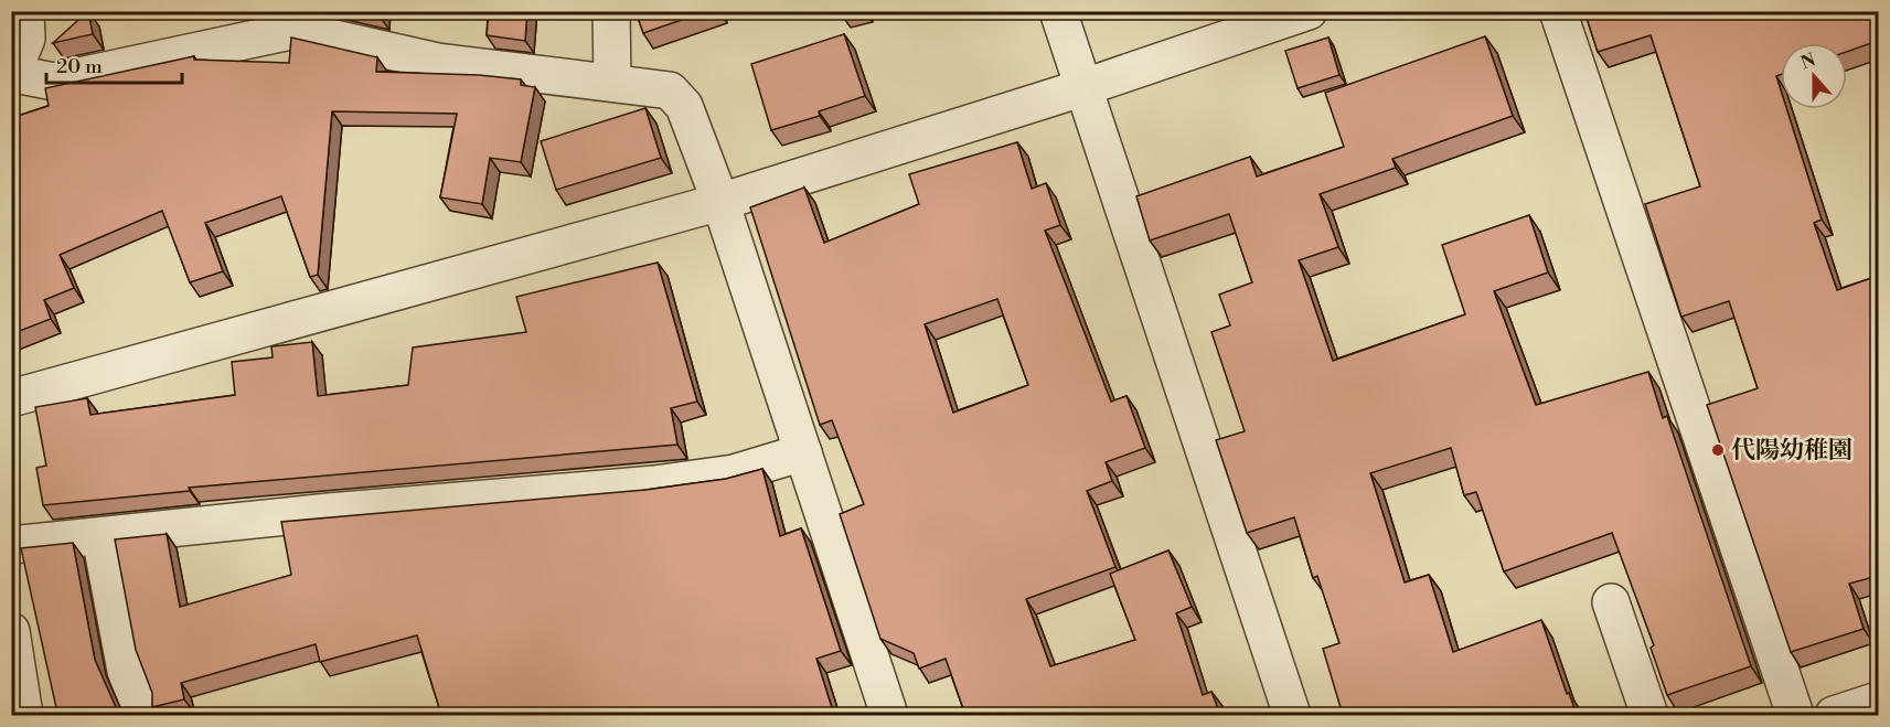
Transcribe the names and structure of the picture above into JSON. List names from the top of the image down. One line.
{"places":["代陽幼稚園"],"scale_bar":"20 m","north":"top"}
